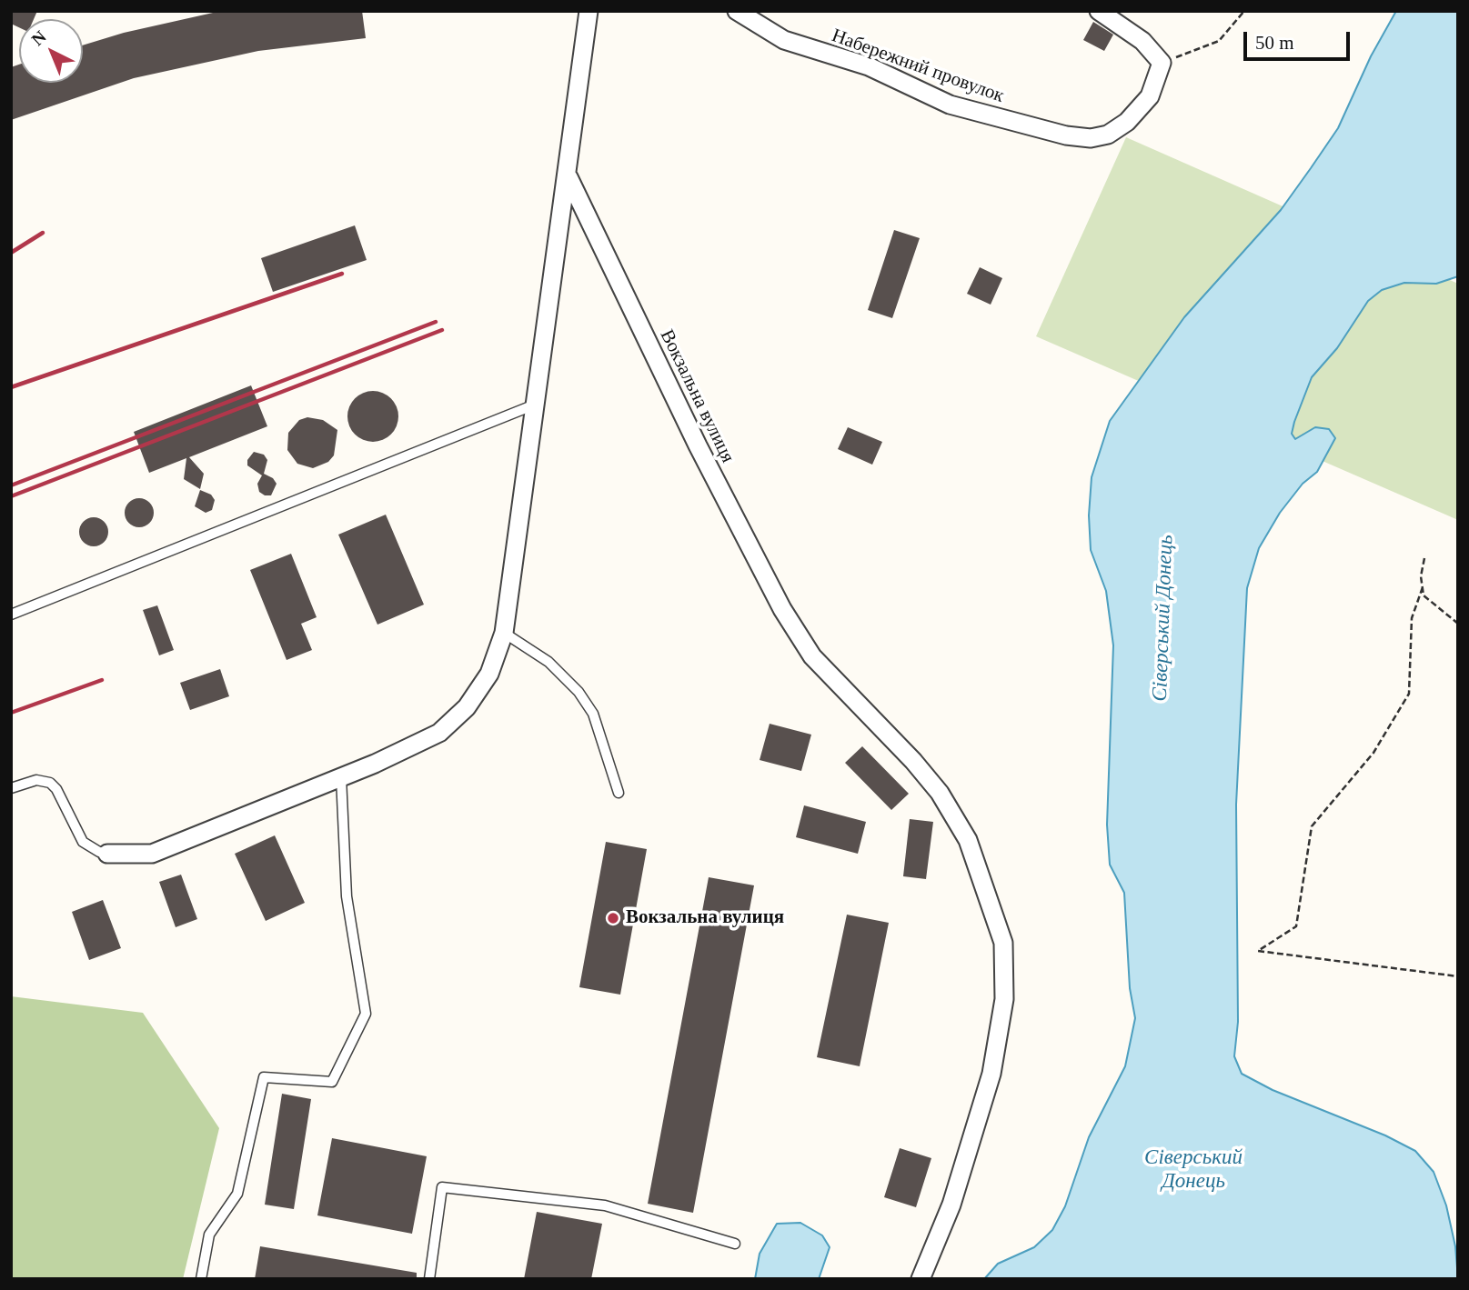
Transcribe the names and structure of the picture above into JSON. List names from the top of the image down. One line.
{"streets":{"street":["Набережний провулок","Вокзальна вулиця"]},"water":["Сіверський Донець"],"places":["Вокзальна вулиця"],"scale_bar":"50 m","north":"top left"}
